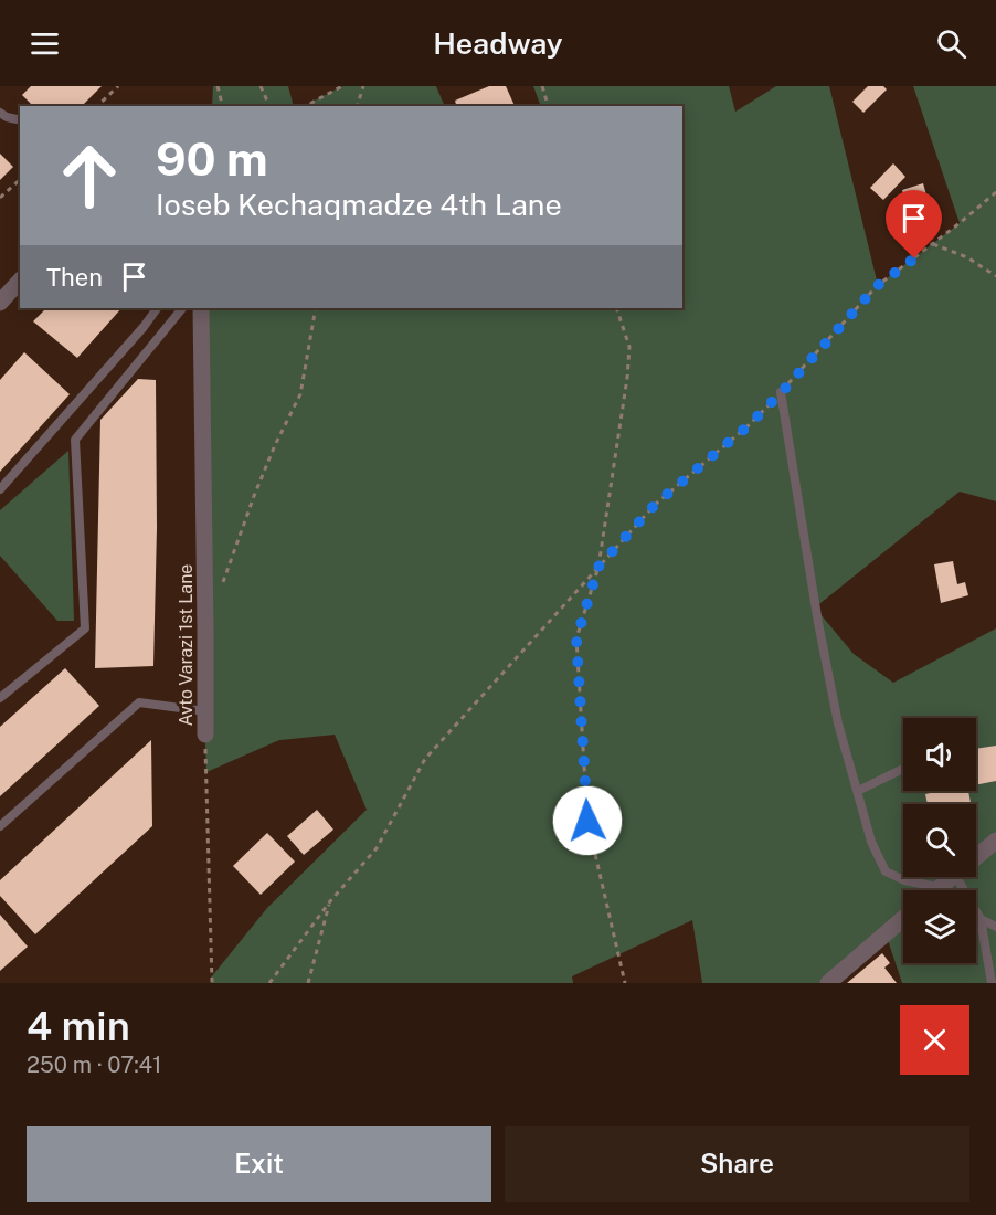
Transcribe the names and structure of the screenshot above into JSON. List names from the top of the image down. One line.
{"streets":{"street":["Avto Varazi 1st Lane"]},"page":{"header":"Headway","turn":["90 m","Ioseb Kechaqmadze 4th Lane"],"then":"Then","heading":["4 min","250 m · 07:41"],"buttons":["Exit","Share"]}}
